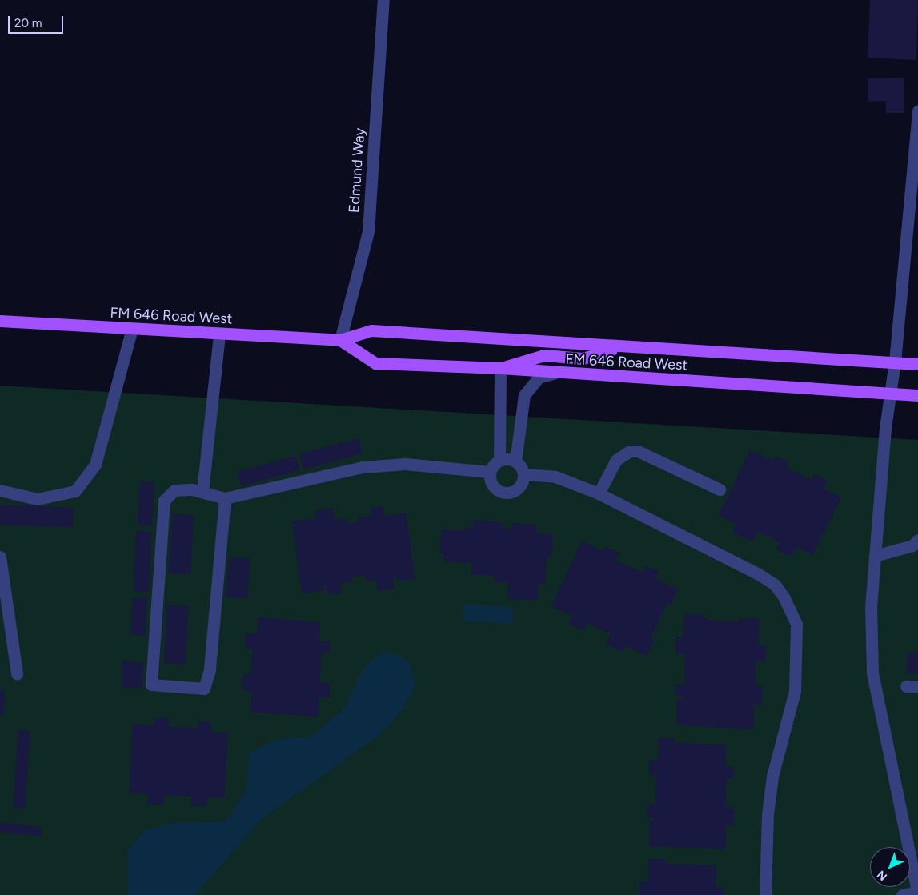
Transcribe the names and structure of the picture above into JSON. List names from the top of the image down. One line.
{"streets":{"main road":["FM 646 Road West"],"street":["Edmund Way"]},"crossings":[["Edmund Way","FM 646 Road West"]],"scale_bar":"20 m","north":"bottom left"}
